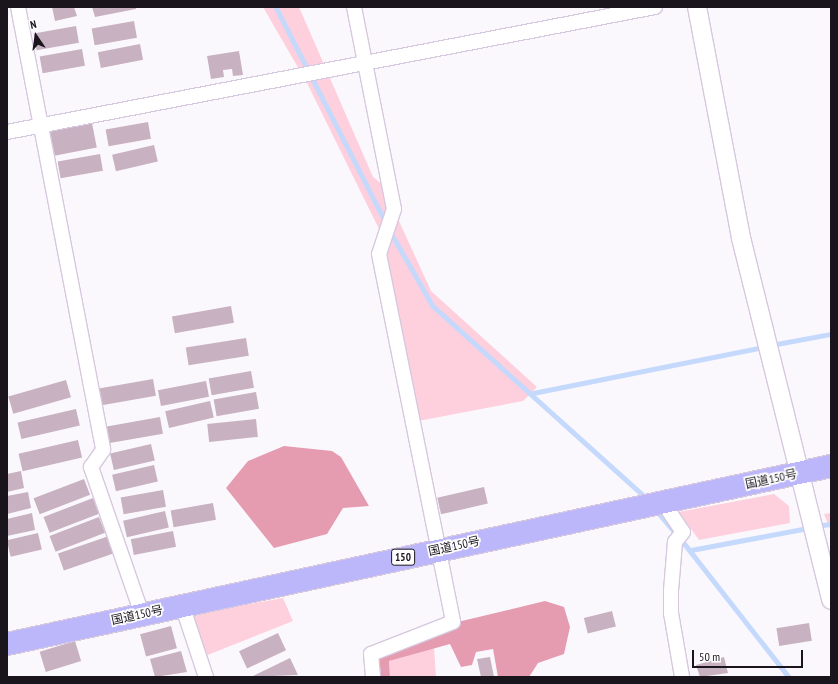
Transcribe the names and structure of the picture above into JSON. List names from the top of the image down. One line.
{"streets":{"highway":["国道150号","150"]},"scale_bar":"50 m","north":"top"}
